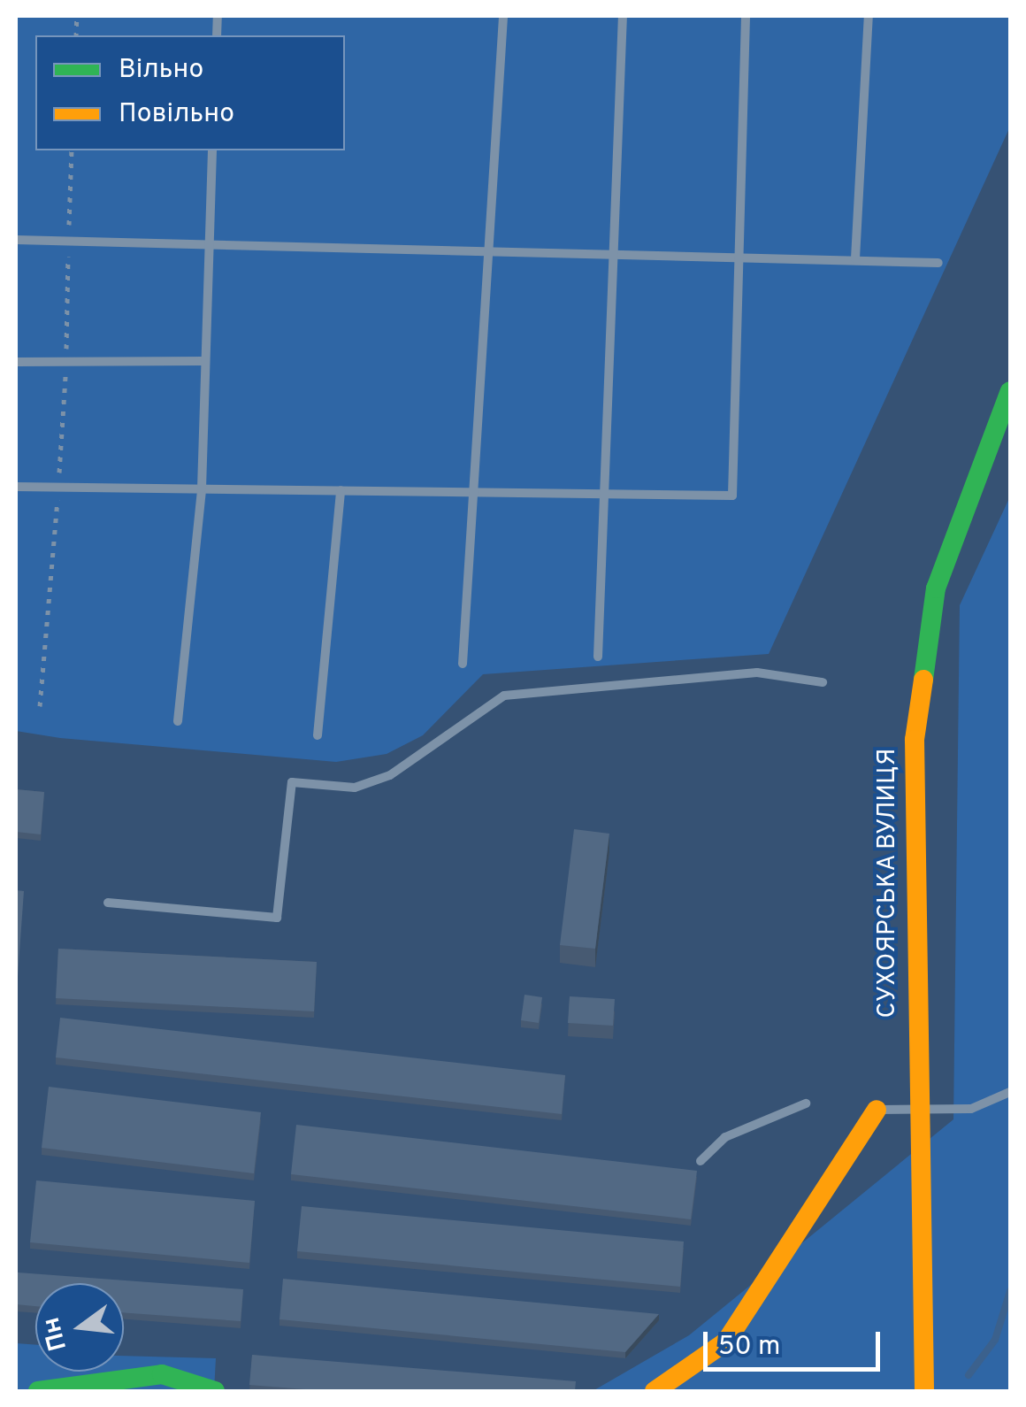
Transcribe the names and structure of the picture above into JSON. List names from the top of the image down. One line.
{"streets":{"street":["СУХОЯРСЬКА ВУЛИЦЯ"]},"legend":["Вільно","Повільно"],"scale_bar":"50 m","north":"left"}
